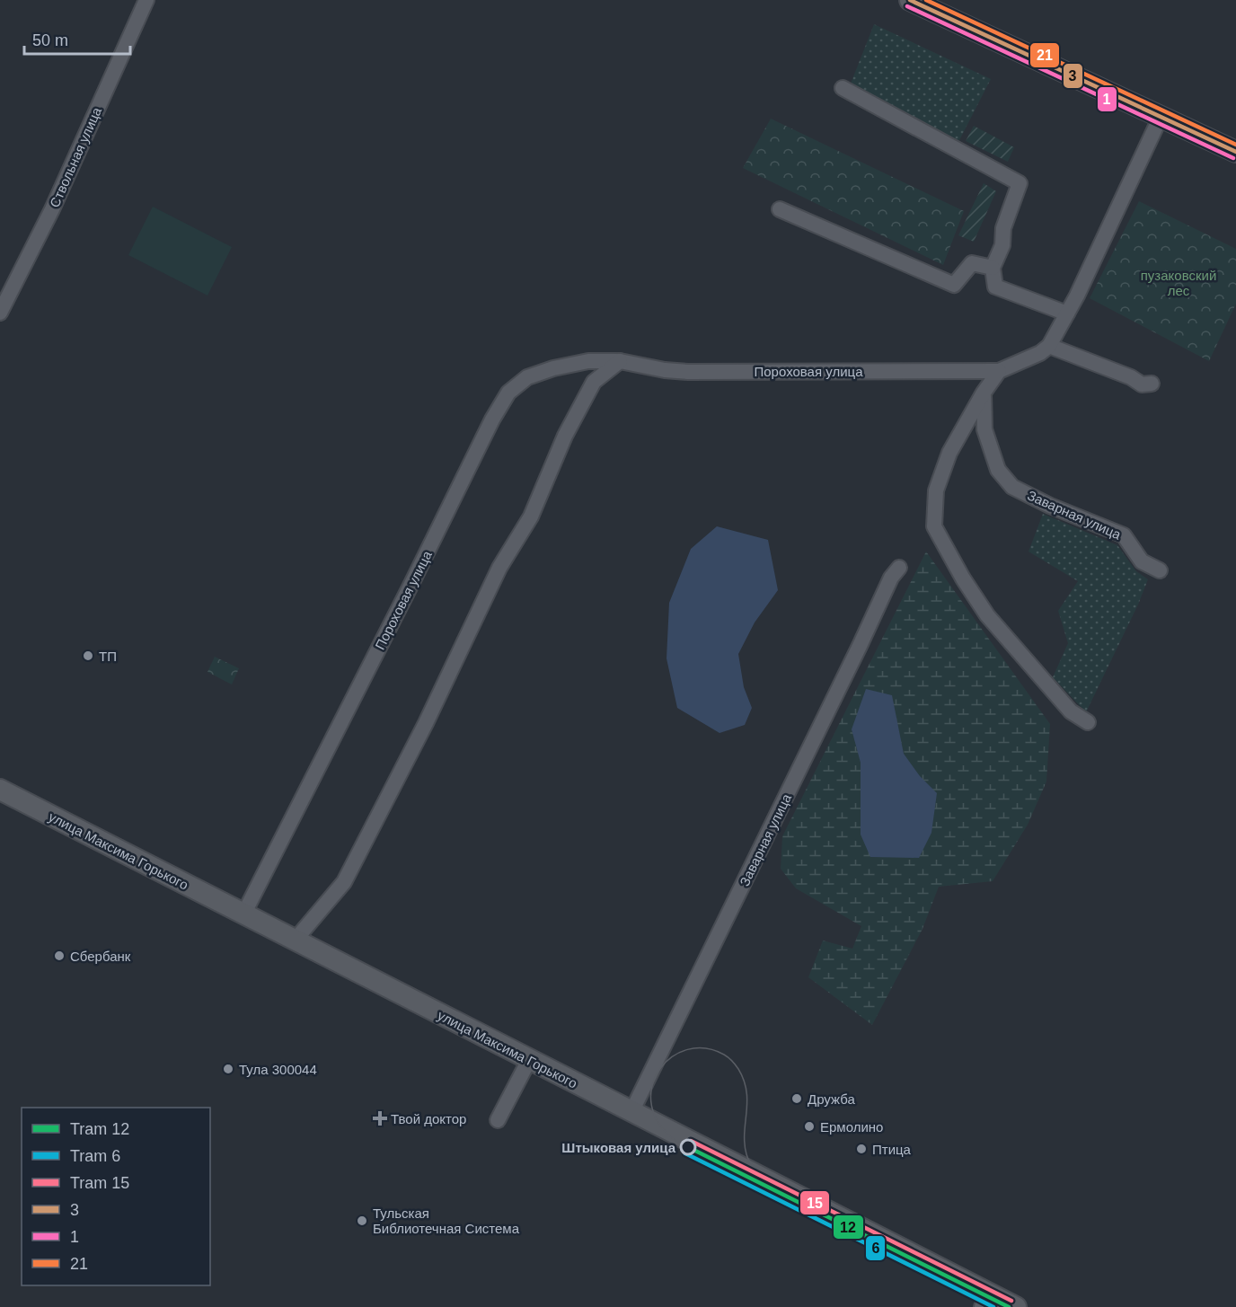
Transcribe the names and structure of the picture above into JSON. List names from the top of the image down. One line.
{"streets":{"main road":["улица Максима Горького"],"street":["Ствольная улица","Пороховая улица","Заварная улица"]},"crossings":[["Пороховая улица","улица Максима Горького"],["Заварная улица","улица Максима Горького"]],"parks":["пузаковский лес"],"places":{"other":["ТП","Сбербанк","Тула 300044","Дружба","Ермолино","Штыковая улица","Птица","Тульская Библиотечная Система"],"health":["Твой доктор"]},"lines":["transit line 3","transit line 21","transit line 1","tram line 15","tram line 12","tram line 6"],"legend":["Tram 12","Tram 6","Tram 15","3","1","21"],"scale_bar":"50 m"}
